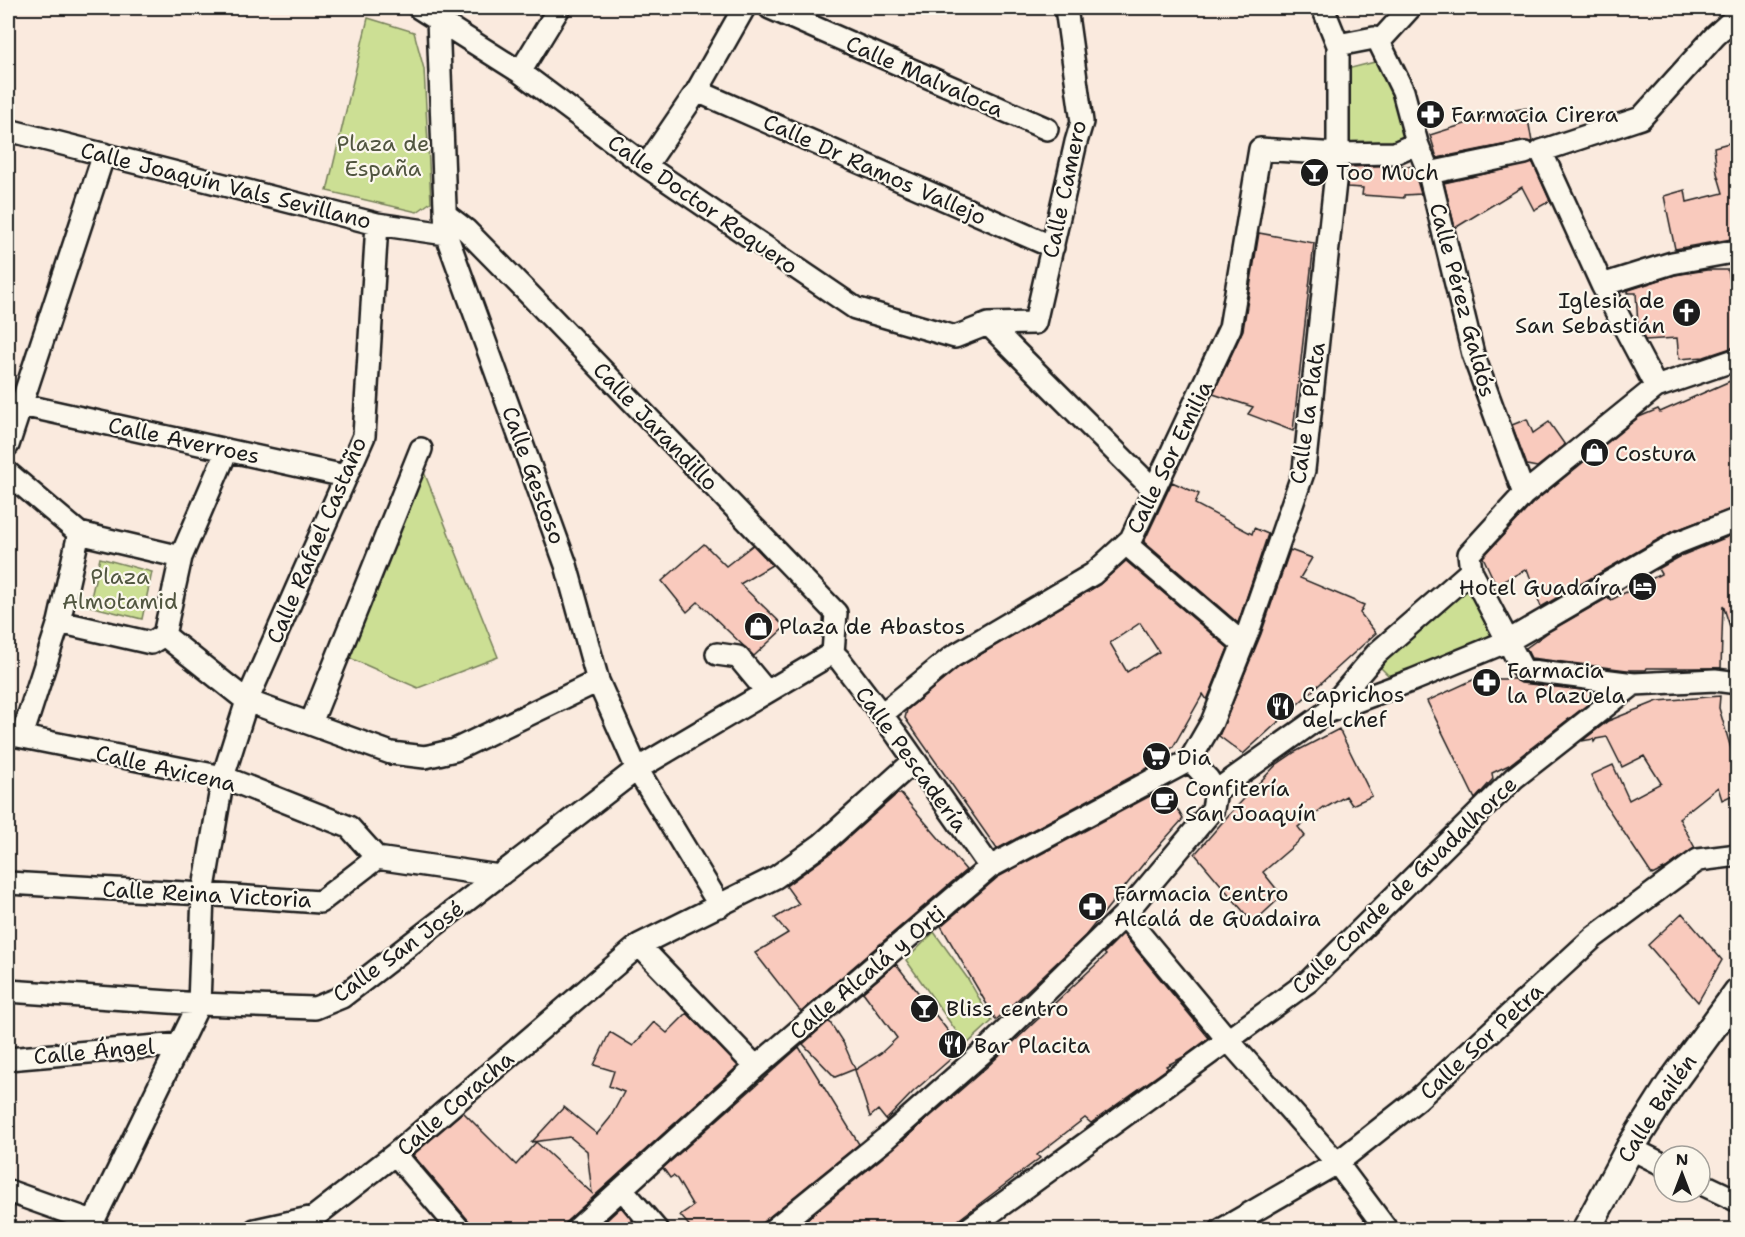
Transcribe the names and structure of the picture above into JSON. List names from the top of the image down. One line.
{"streets":{"main road":["Calle Bailén"],"street":["Calle Malvaloca","Calle Dr Ramos Vallejo","Calle Joaquín Vals Sevillano","Calle Camero","Calle Doctor Roquero","Calle Pérez Galdós","Calle la Plata","Calle Jarandillo","Calle Averroes","Calle Sor Emilia","Calle Gestoso","Calle Rafael Castaño","Calle Pescadería","Calle Avicena","Calle Conde de Guadalhorce","Calle Reina Victoria","Calle San José","Calle Alcalá y Orti","Calle Sor Petra","Calle Ángel","Calle Coracha"]},"crossings":[["Calle Dr Ramos Vallejo","Calle Camero"],["Calle Joaquín Vals Sevillano","Calle Jarandillo"],["Calle Joaquín Vals Sevillano","Calle Gestoso"],["Calle Joaquín Vals Sevillano","Calle Rafael Castaño"],["Calle Camero","Calle Doctor Roquero"],["Calle Doctor Roquero","Calle Gestoso"],["Calle la Plata","Calle Sor Emilia"],["Calle la Plata","Calle Alcalá y Orti"],["Calle Jarandillo","Calle Gestoso"],["Calle Jarandillo","Calle Pescadería"],["Calle Jarandillo","Calle San José"],["Calle Averroes","Calle Rafael Castaño"],["Calle Sor Emilia","Calle Pescadería"],["Calle Gestoso","Calle San José"],["Calle Gestoso","Calle Coracha"],["Calle Rafael Castaño","Calle Avicena"],["Calle Rafael Castaño","Calle Reina Victoria"],["Calle Rafael Castaño","Calle San José"],["Calle Pescadería","Calle San José"],["Calle Pescadería","Calle Alcalá y Orti"],["Calle Pescadería","Calle Coracha"],["Calle Avicena","Calle Reina Victoria"]],"parks":["Plaza de España","Plaza Almotamid"],"places":{"pharmacy":["Farmacia Cirera","Farmacia la Plazuela","Farmacia Centro Alcalá de Guadaira"],"bar":["Too Much","Bliss centro"],"church":["Iglesia de San Sebastián"],"shop":["Costura","Plaza de Abastos"],"hotel":["Hotel Guadaíra"],"restaurant":["Caprichos del chef","Bar Placita"],"supermarket":["Dia"],"cafe":["Confitería San Joaquín"]},"north":"top"}
